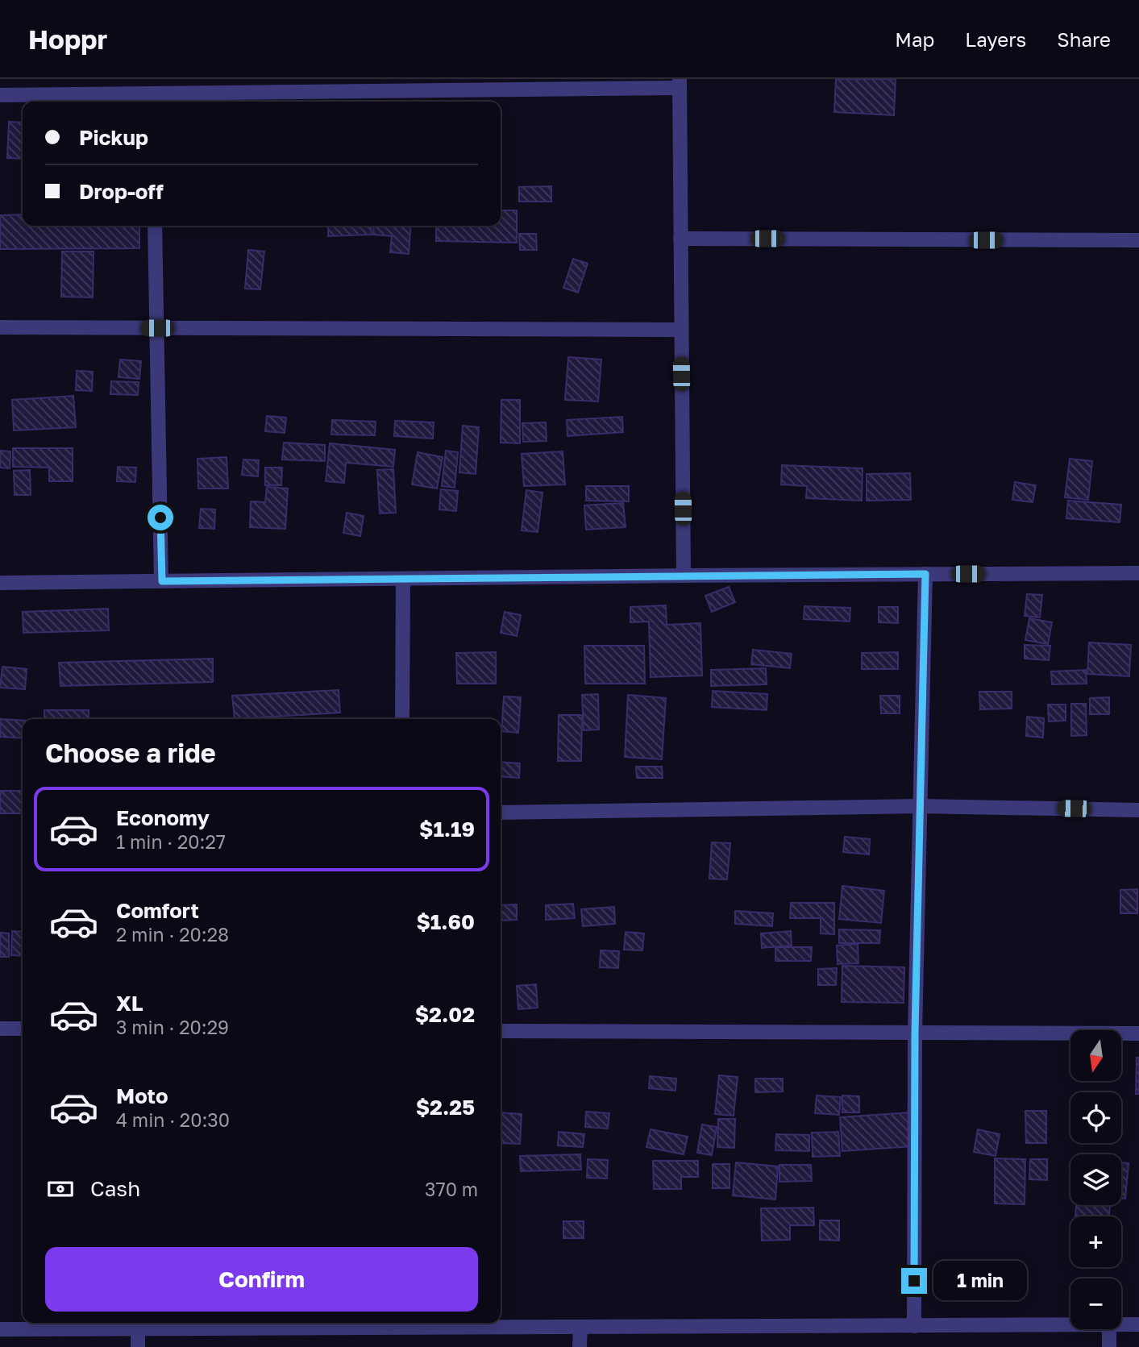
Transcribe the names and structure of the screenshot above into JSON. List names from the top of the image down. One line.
{"north":"bottom","page":{"header":"Hoppr","nav":["Map","Layers","Share"],"banner":["Pickup","Drop-off"],"heading":"Choose a ride","list":[{"name":"Economy","note":"1 min · 20:27","value":"$1.19"},{"name":"Comfort","note":"2 min · 20:28","value":"$1.60"},{"name":"XL","note":"3 min · 20:29","value":"$2.02"},{"name":"Moto","note":"4 min · 20:30","value":"$2.25"}],"map_buttons":["+","−"],"pay":["Cash","370 m"],"buttons":"Confirm","bubble":"1 min"}}
